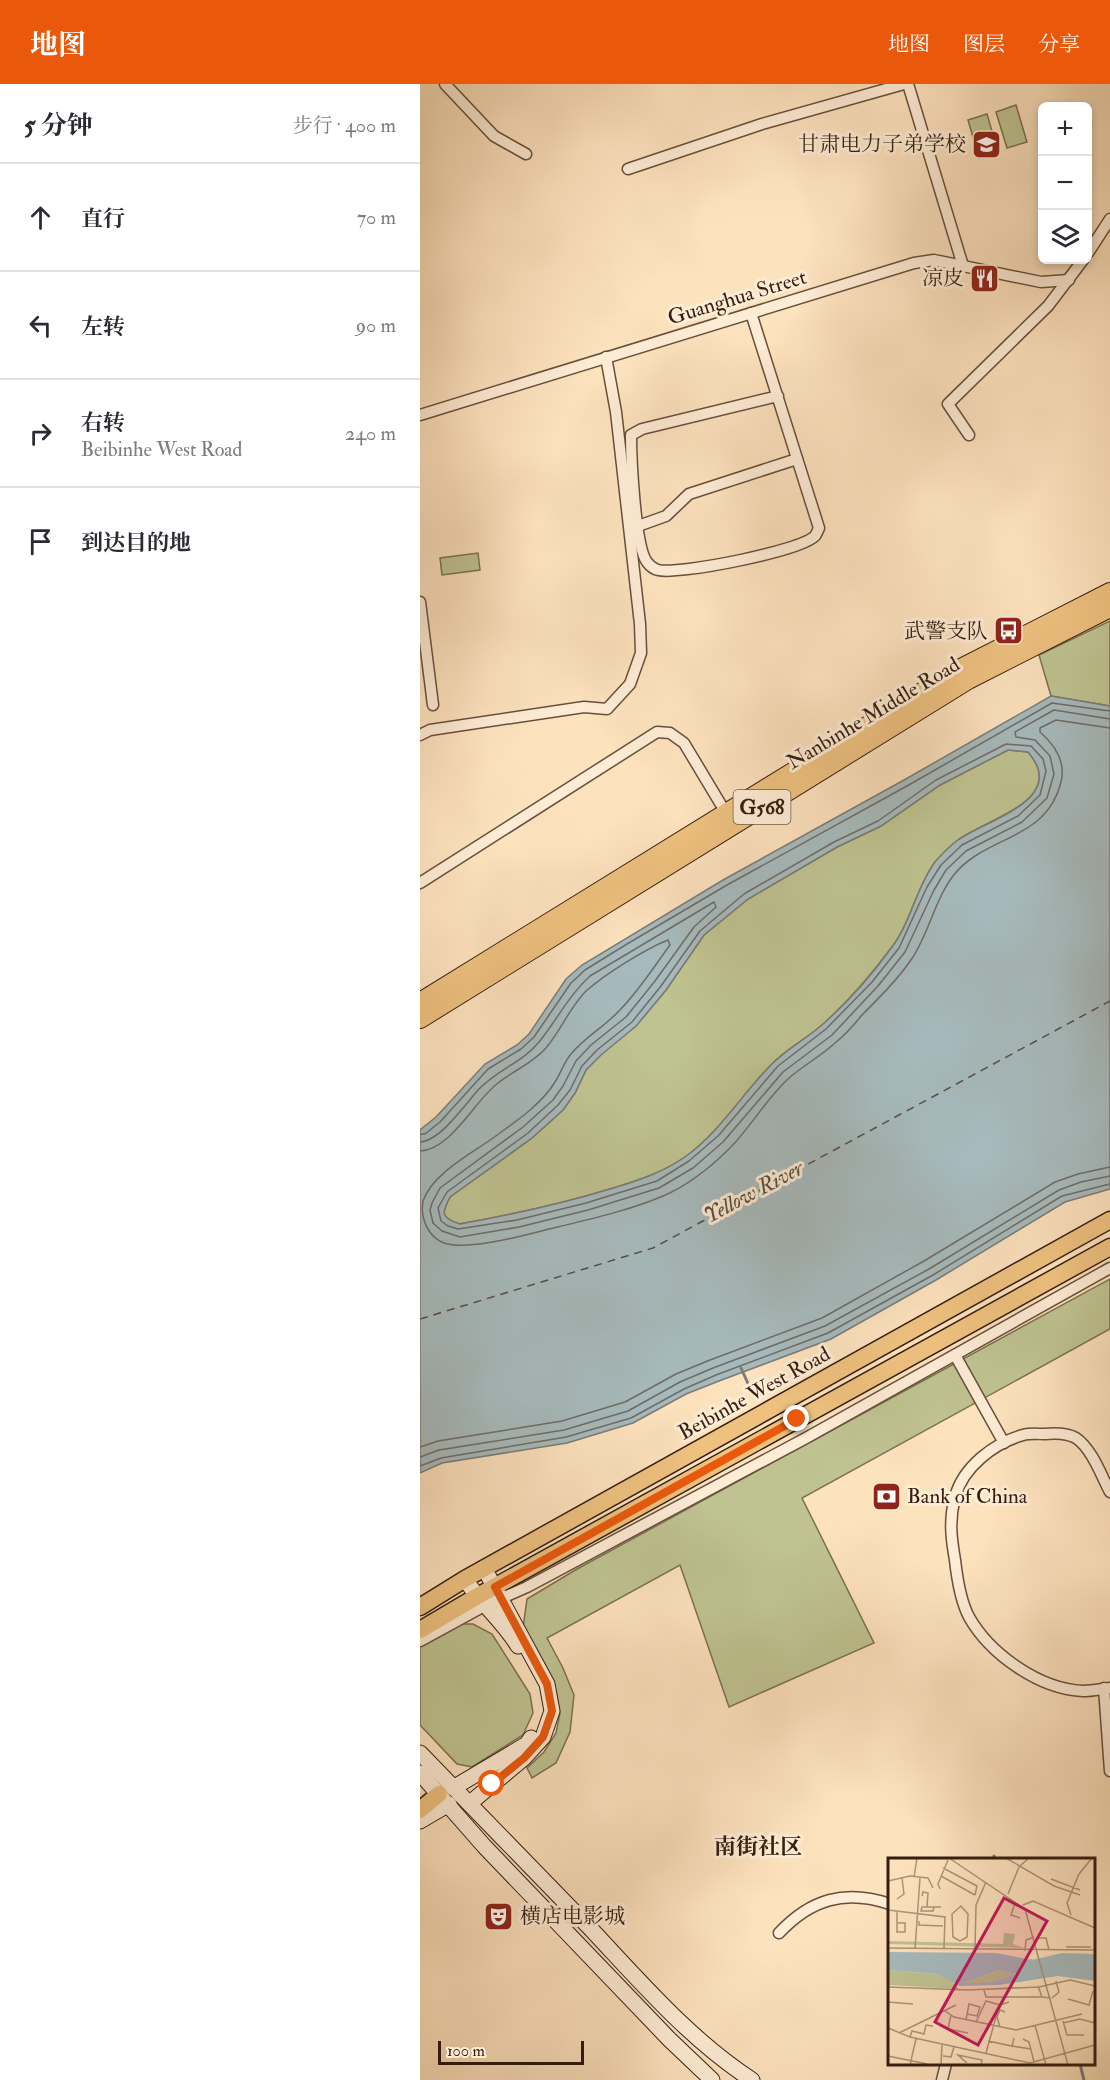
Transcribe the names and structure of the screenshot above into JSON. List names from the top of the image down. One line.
{"streets":{"highway":["Nanbinhe Middle Road","G568"],"main road":["Beibinhe West Road"],"street":["Guanghua Street"]},"districts":["南街社区"],"water":["Yellow River"],"places":{"school or university":["甘肃电力子弟学校"],"restaurant":["凉皮"],"bus stop":["武警支队"],"bank":["Bank of China"],"theatre":["横店电影城"]},"scale_bar":"100 m","page":{"header":"地图","nav":["地图","图层","分享"],"heading":["5 分钟","步行 · 400 m"],"map_buttons":["+","−"],"list":[["直行","70 m"],["左转","90 m"],["右转","Beibinhe West Road","240 m"],"到达目的地"],"scale":"100 m"}}
